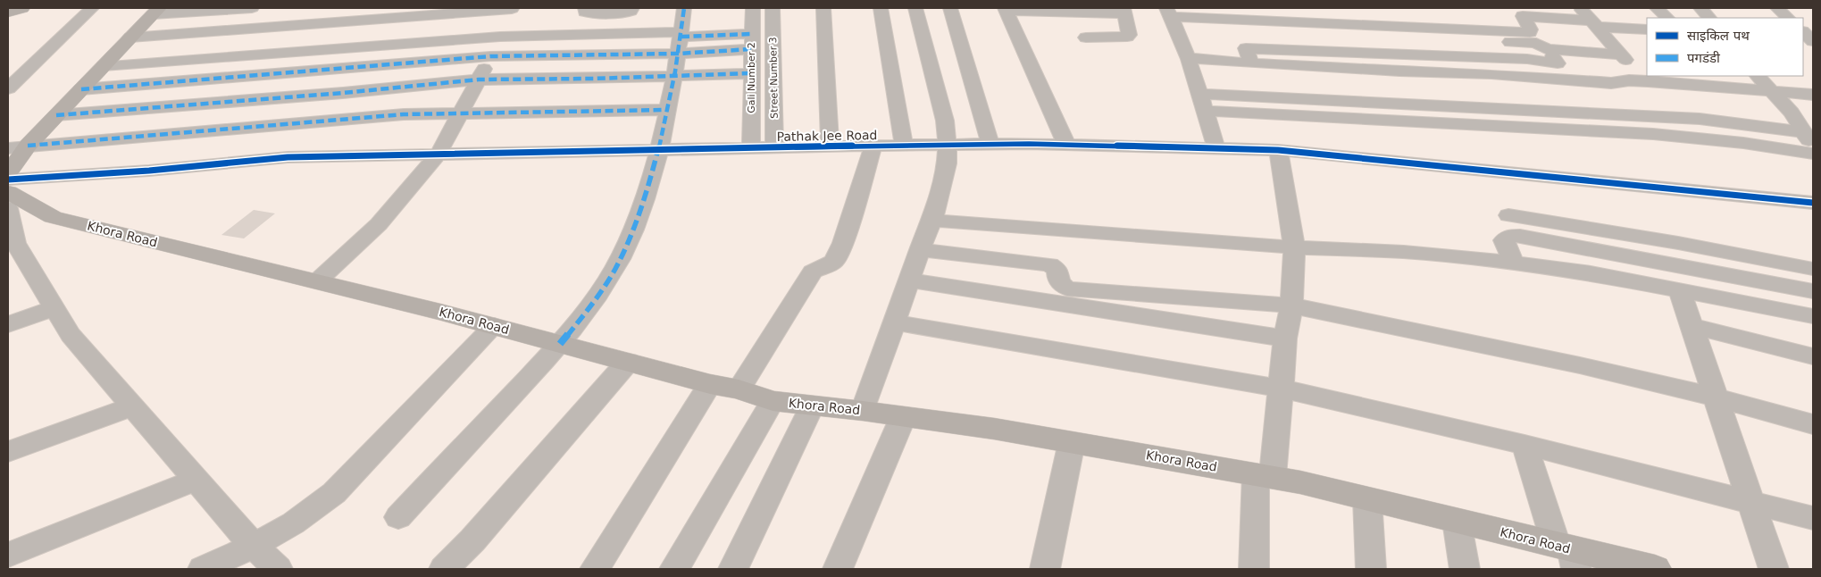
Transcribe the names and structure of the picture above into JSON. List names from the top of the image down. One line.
{"streets":{"street":["Gali Number 2","Street Number 3","Pathak Jee Road","Khora Road"]},"crossings":[["Gali Number 2","Pathak Jee Road"],["Street Number 3","Pathak Jee Road"]],"legend":["साइकिल पथ","पगडंडी"]}
